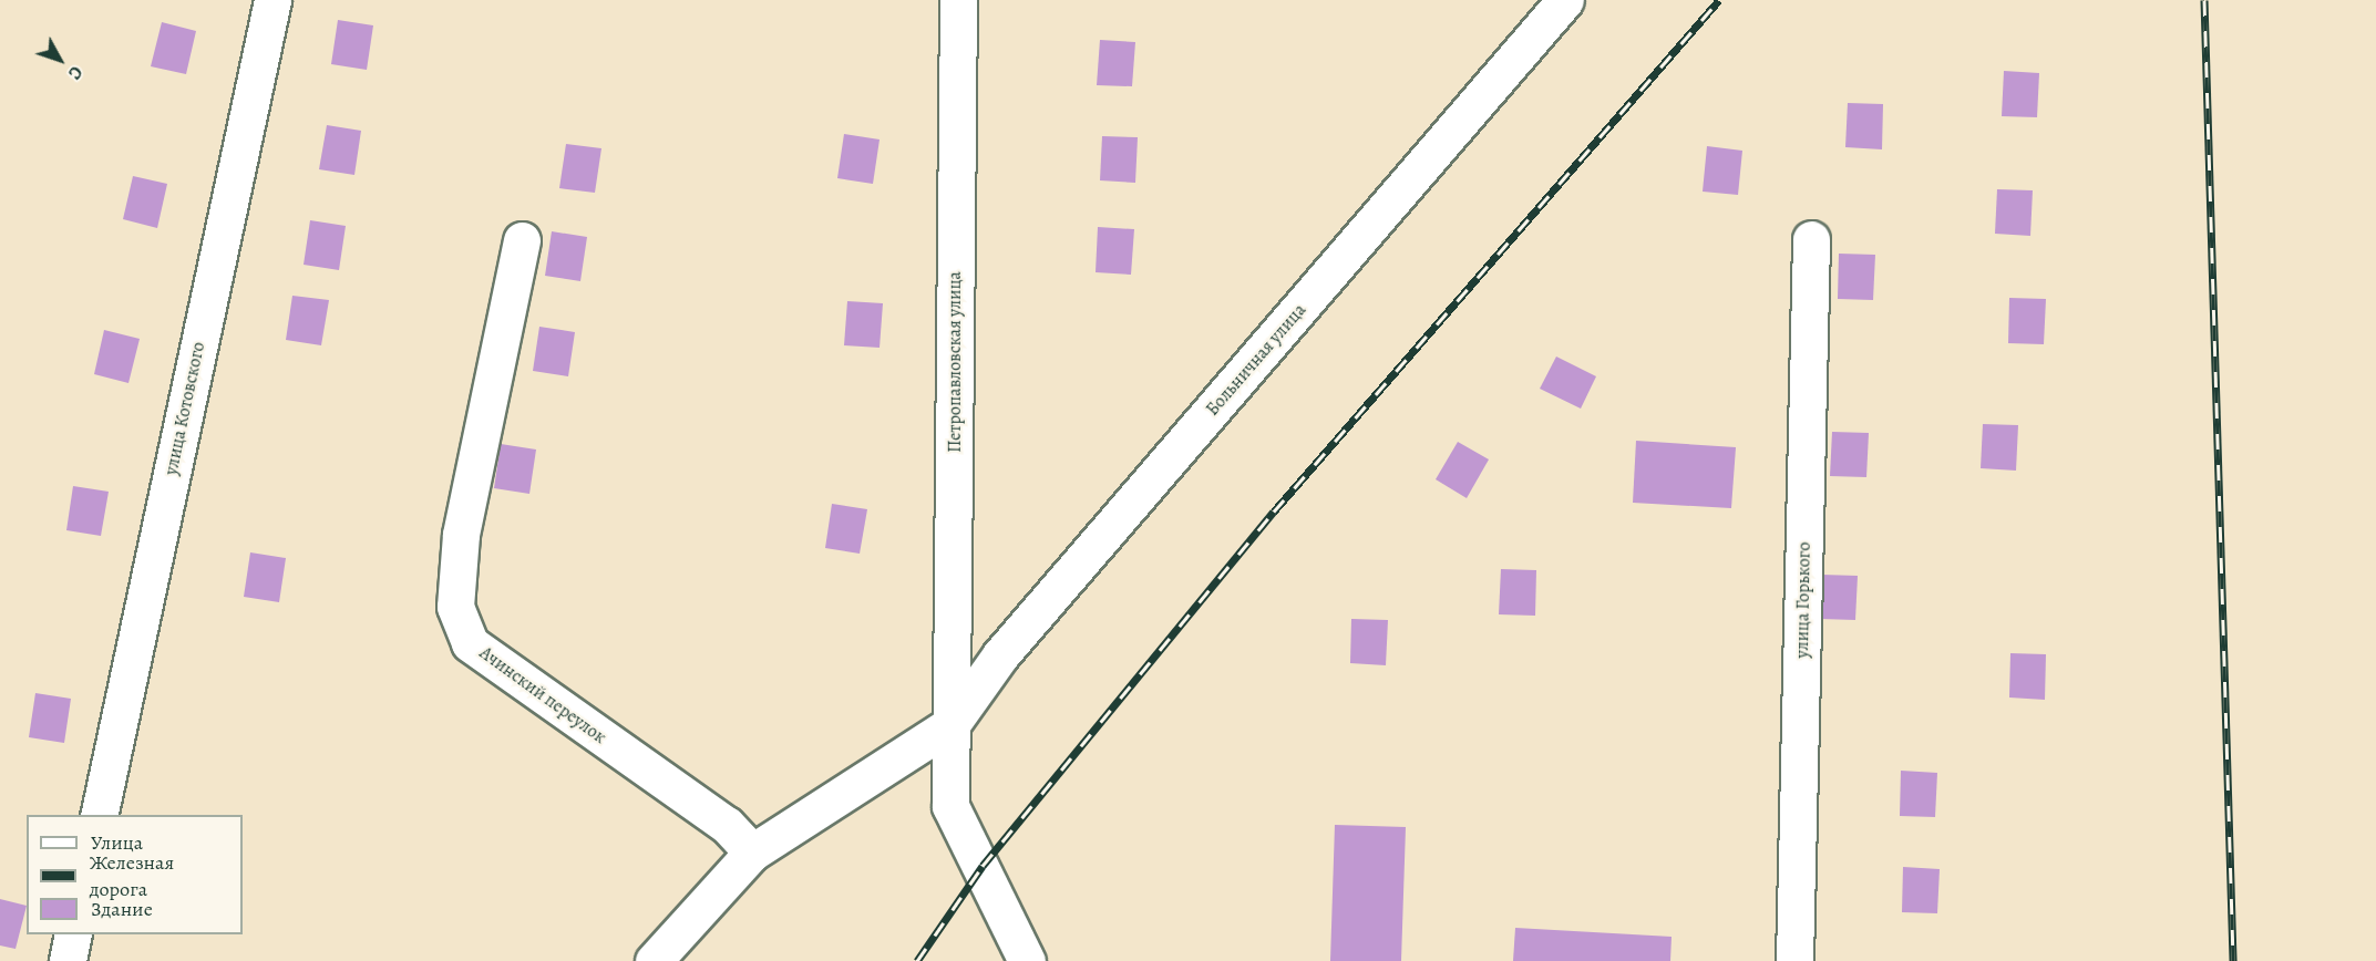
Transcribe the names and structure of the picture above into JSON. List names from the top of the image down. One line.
{"streets":{"street":["Больничная улица","Петропавловская улица","улица Котовского","улица Горького","Ачинский переулок"]},"crossings":[["Больничная улица","Петропавловская улица"]],"legend":["Улица","Железная дорога","Здание"],"north":"bottom right"}
